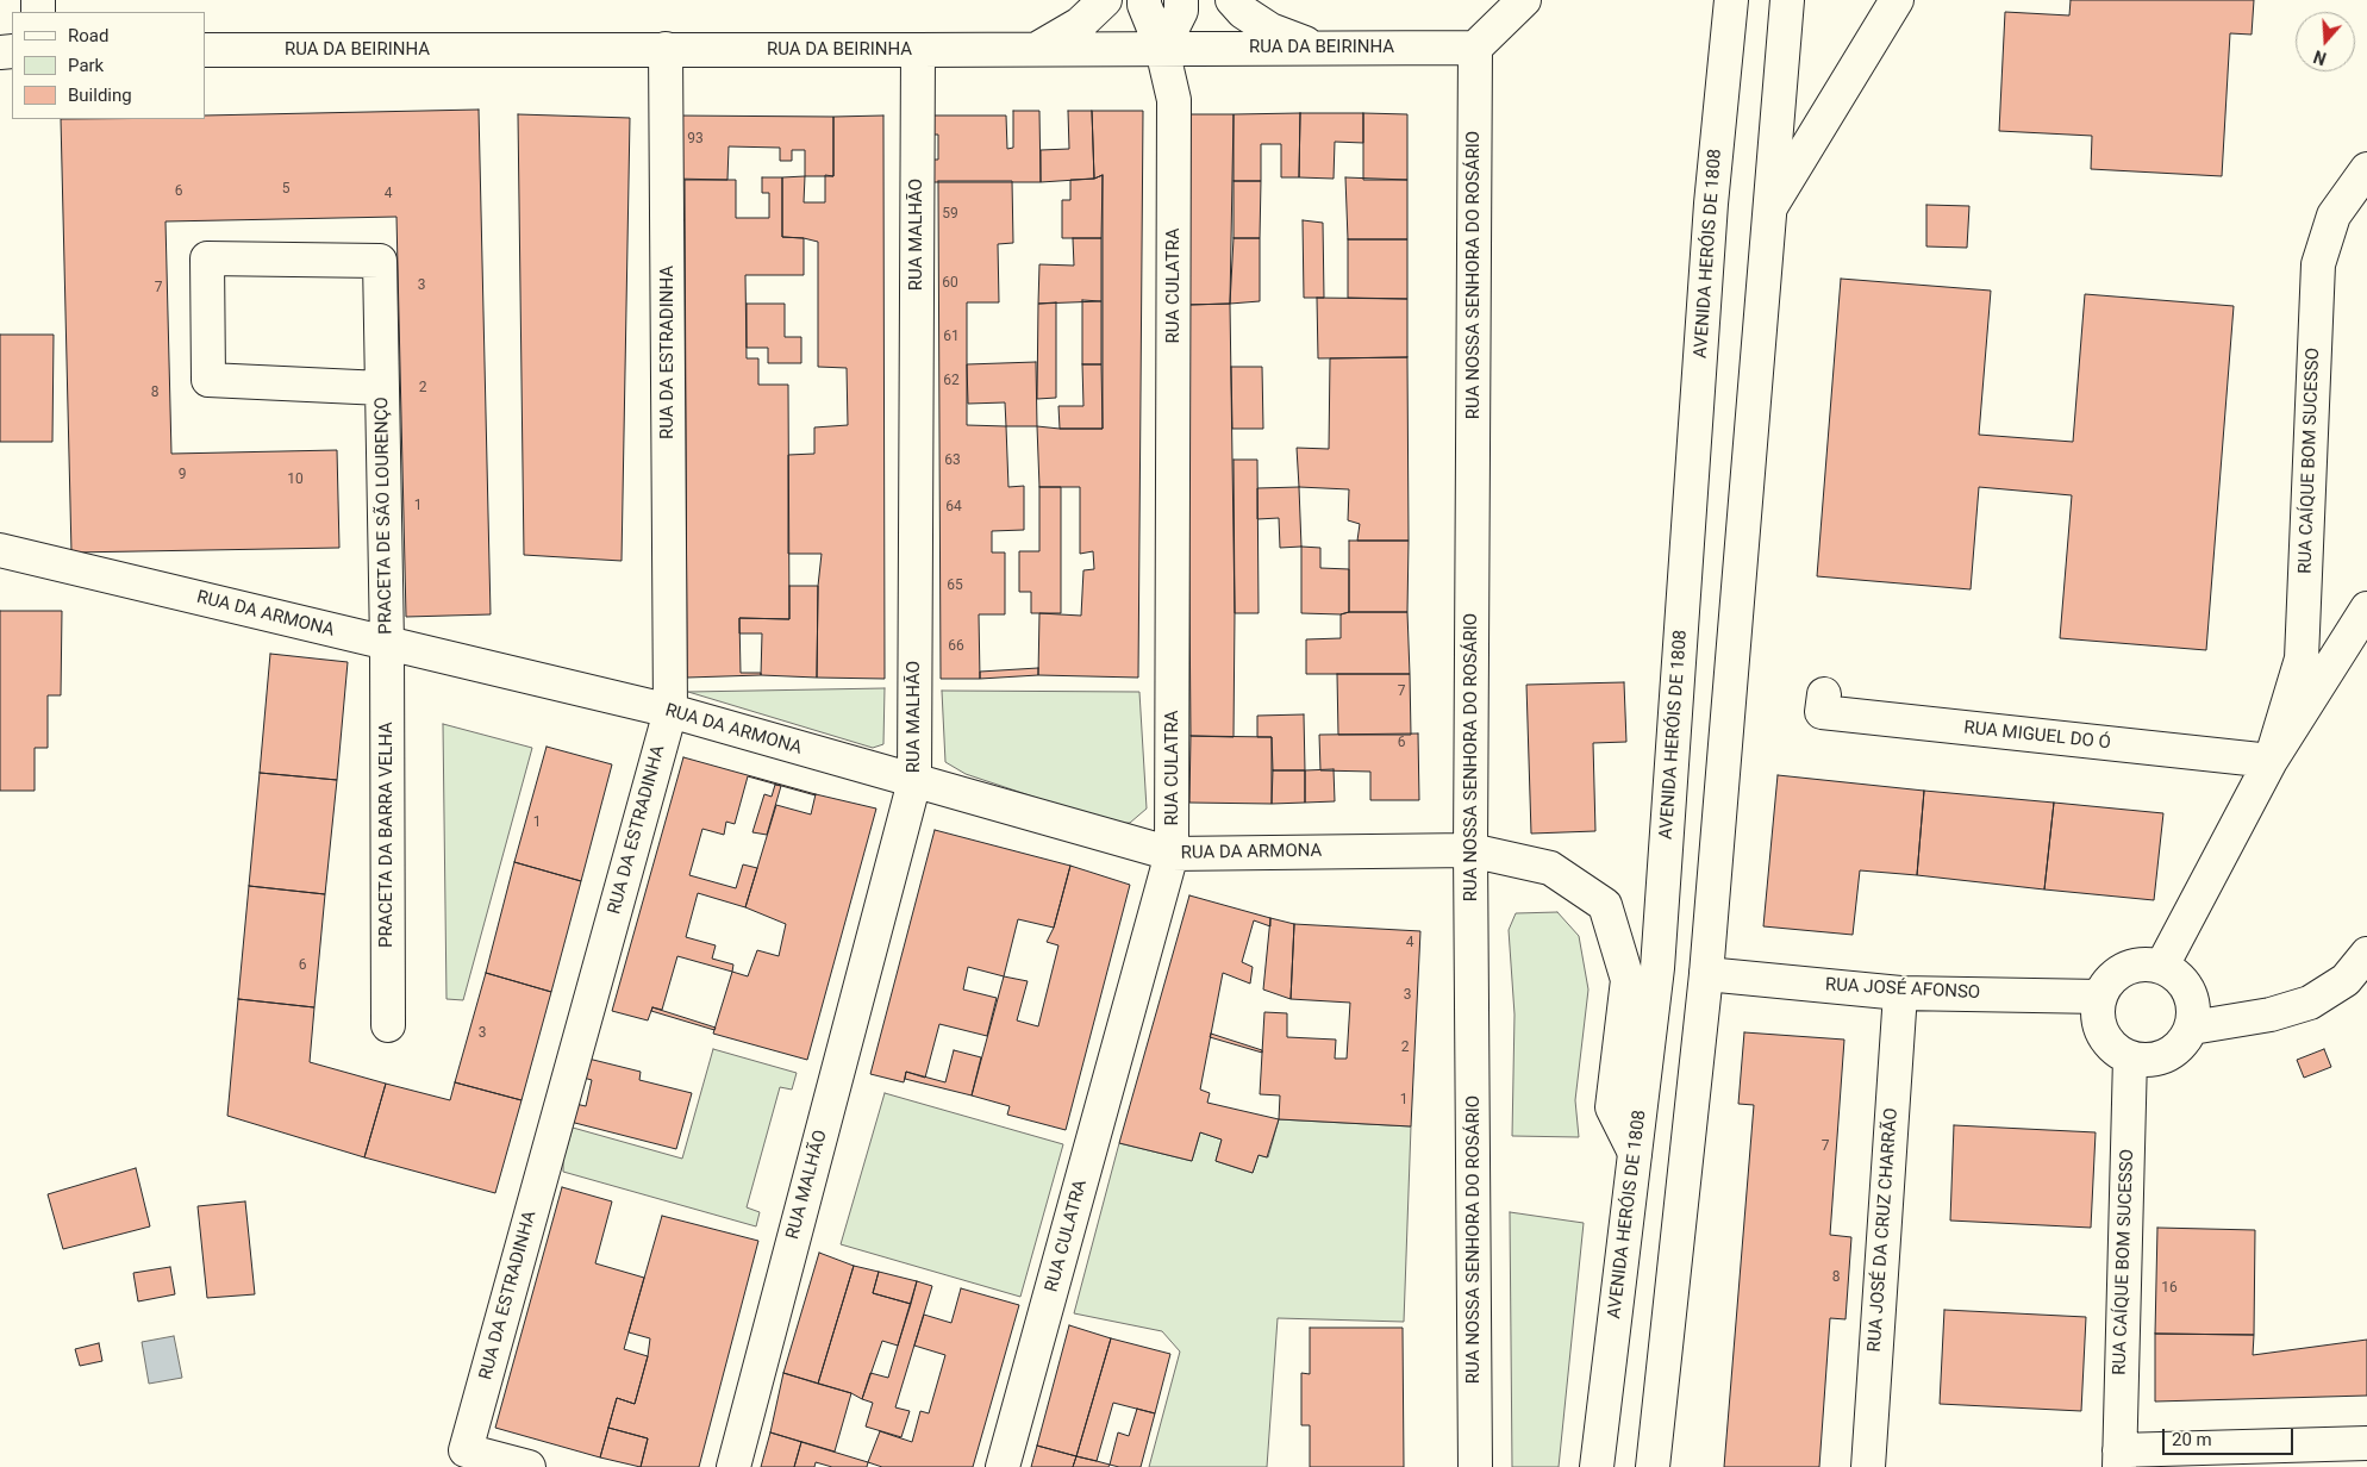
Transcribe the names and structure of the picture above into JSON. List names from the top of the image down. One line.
{"streets":{"street":["RUA DA BEIRINHA","RUA MALHÃO","AVENIDA HERÓIS DE 1808","RUA NOSSA SENHORA DO ROSÁRIO","RUA CULATRA","RUA DA ESTRADINHA","RUA CAÍQUE BOM SUCESSO","PRACETA DE SÃO LOURENÇO","RUA DA ARMONA","RUA MIGUEL DO Ó","PRACETA DA BARRA VELHA","RUA JOSÉ AFONSO","RUA JOSÉ DA CRUZ CHARRÃO"]},"crossings":[["RUA DA BEIRINHA","RUA MALHÃO"],["RUA DA BEIRINHA","RUA NOSSA SENHORA DO ROSÁRIO"],["RUA DA BEIRINHA","RUA CULATRA"],["RUA DA BEIRINHA","RUA DA ESTRADINHA"],["RUA MALHÃO","RUA DA ARMONA"],["AVENIDA HERÓIS DE 1808","RUA DA ARMONA"],["RUA NOSSA SENHORA DO ROSÁRIO","RUA DA ARMONA"],["RUA CULATRA","RUA DA ARMONA"],["RUA DA ESTRADINHA","RUA DA ARMONA"],["RUA CAÍQUE BOM SUCESSO","RUA MIGUEL DO Ó"],["RUA CAÍQUE BOM SUCESSO","RUA JOSÉ AFONSO"],["PRACETA DE SÃO LOURENÇO","RUA DA ARMONA"],["PRACETA DE SÃO LOURENÇO","PRACETA DA BARRA VELHA"],["RUA DA ARMONA","PRACETA DA BARRA VELHA"],["RUA JOSÉ AFONSO","RUA JOSÉ DA CRUZ CHARRÃO"]],"house_numbers":["93","5","6","4","59","60","3","7","61","62","2","8","63","9","10","1","64","65","66","7","6","1","4","6","3","3","2","1","7","8","16"],"legend":["Road","Park","Building"],"scale_bar":"20 m","north":"bottom"}
